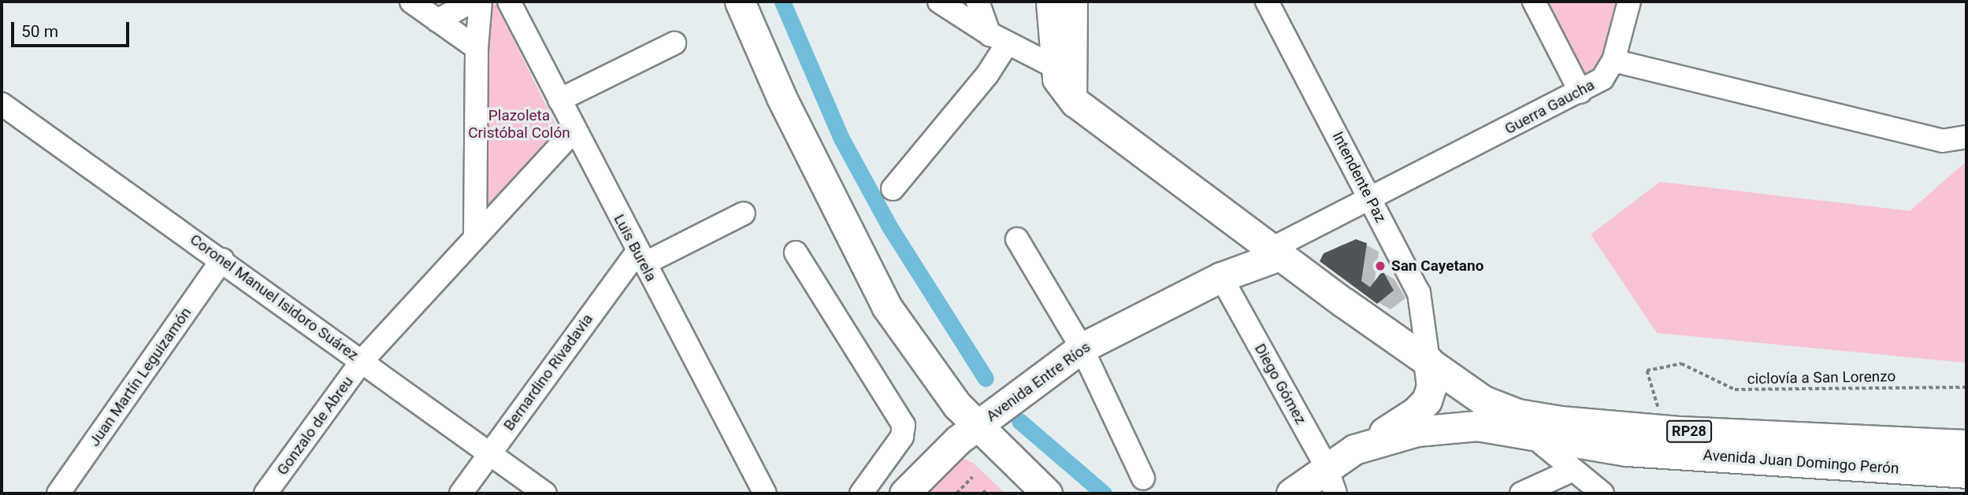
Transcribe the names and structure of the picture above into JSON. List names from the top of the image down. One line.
{"streets":{"main road":["Avenida Entre Ríos","RP28","Avenida Juan Domingo Perón"],"street":["Guerra Gaucha","Intendente Paz","Luis Burela","Coronel Manuel Isidoro Suárez","Bernardino Rivadavia","Juan Martín Leguizamón","Diego Gómez","Gonzalo de Abreu"],"path":["ciclovía a San Lorenzo"]},"crossings":[["Guerra Gaucha","Intendente Paz"],["Guerra Gaucha","Avenida Entre Ríos"],["Guerra Gaucha","Avenida Juan Domingo Perón"],["Intendente Paz","Avenida Juan Domingo Perón"],["Luis Burela","Bernardino Rivadavia"],["Luis Burela","Gonzalo de Abreu"],["Coronel Manuel Isidoro Suárez","Bernardino Rivadavia"],["Coronel Manuel Isidoro Suárez","Juan Martín Leguizamón"],["Coronel Manuel Isidoro Suárez","Gonzalo de Abreu"],["ciclovía a San Lorenzo","Avenida Juan Domingo Perón"],["Avenida Entre Ríos","Diego Gómez"],["Avenida Entre Ríos","Avenida Juan Domingo Perón"],["Diego Gómez","Avenida Juan Domingo Perón"]],"parks":["Plazoleta Cristóbal Colón"],"places":["San Cayetano"],"scale_bar":"50 m"}
